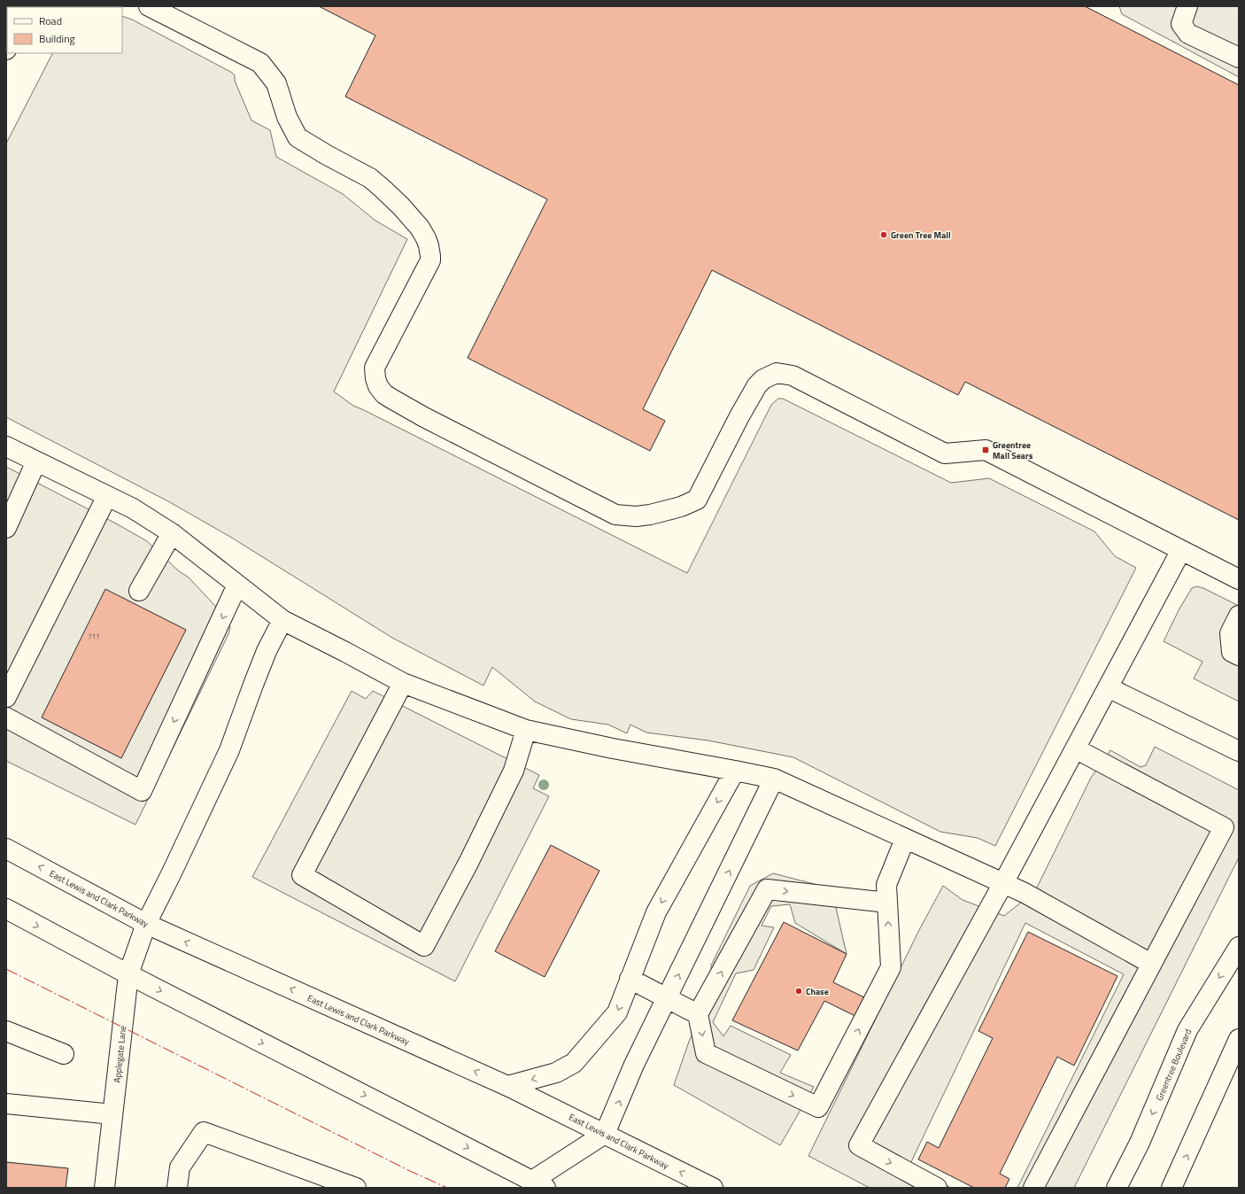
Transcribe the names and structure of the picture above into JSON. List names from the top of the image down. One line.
{"streets":{"main road":["East Lewis and Clark Parkway","Applegate Lane","Greentree Boulevard"]},"crossings":[["East Lewis and Clark Parkway","Applegate Lane"]],"places":{"other":["Green Tree Mall","Chase"],"transit":["Greentree Mall Sears"]},"house_numbers":["711"],"legend":["Road","Building"]}
